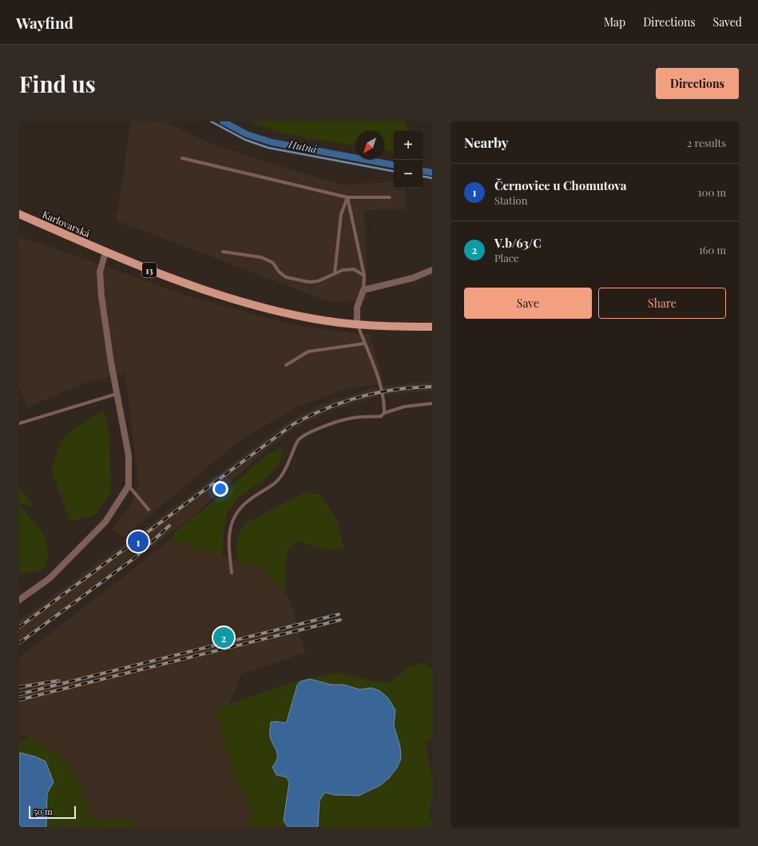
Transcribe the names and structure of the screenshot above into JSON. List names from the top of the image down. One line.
{"streets":{"main road":["Karlovarská","13"]},"crossings":[["Karlovarská","13"]],"water":["Hutná"],"scale_bar":"50 m","north":"bottom left","page":{"header":"Wayfind","nav":["Map","Directions","Saved"],"buttons":["Directions",["Save","Share"]],"title":"Find us","heading":["Nearby","2 results"],"map_buttons":["+","−"],"list":[{"mark":"1","name":"Černovice u Chomutova","note":"Station","value":"100 m"},{"mark":"2","name":"V.b/63/C","note":"Place","value":"160 m"}],"pins":["1","2"],"scale":"50 m"}}
